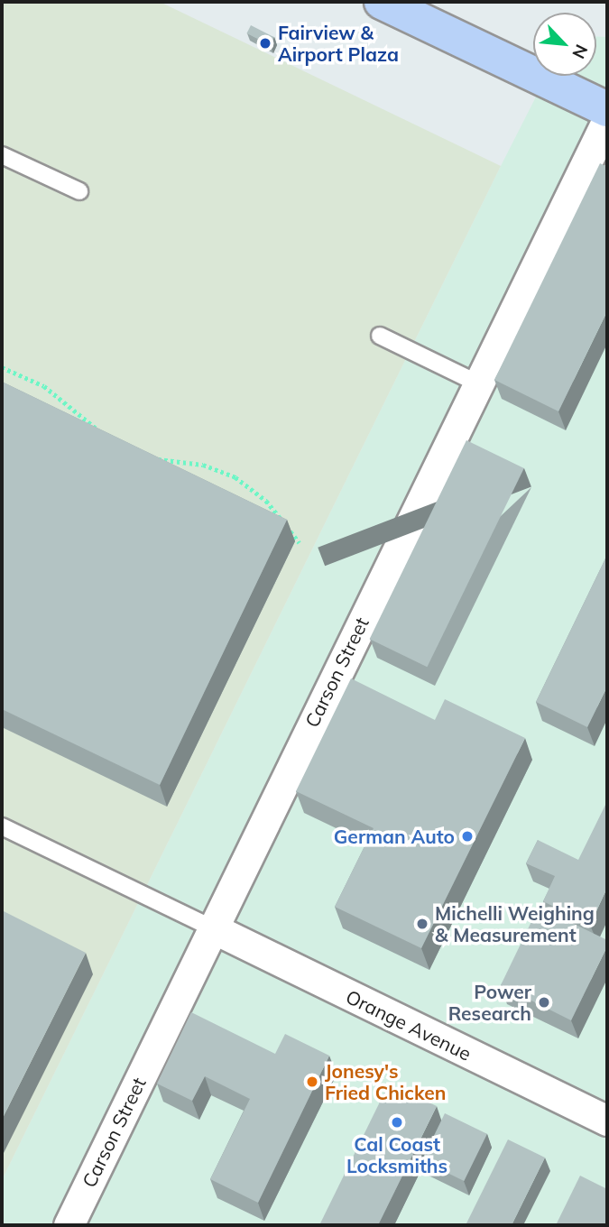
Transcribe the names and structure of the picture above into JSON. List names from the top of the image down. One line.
{"streets":{"street":["Carson Street","Orange Avenue"]},"crossings":[["Carson Street","Orange Avenue"]],"places":["Fairview & Airport Plaza","German Auto","Michelli Weighing & Measurement","Power Research","Jonesy's Fried Chicken","Cal Coast Locksmiths"],"north":"bottom right"}
